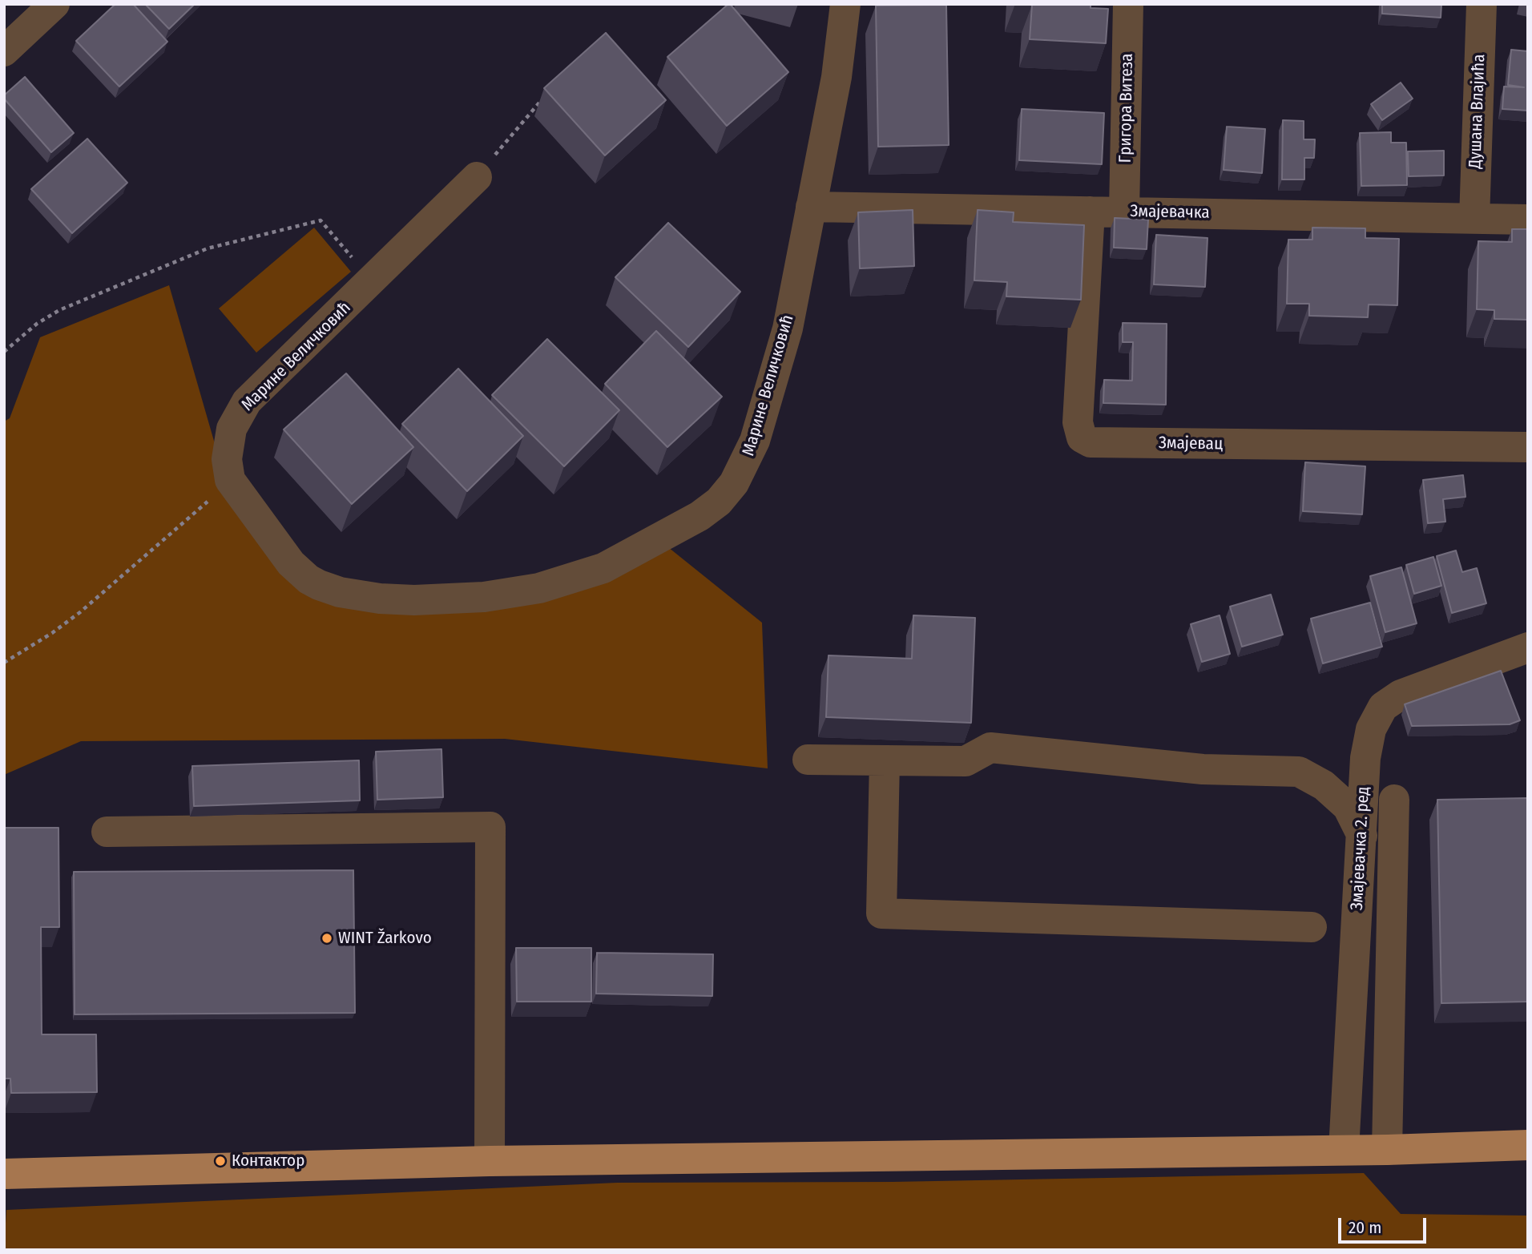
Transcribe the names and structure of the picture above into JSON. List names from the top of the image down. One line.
{"streets":{"street":["Григора Витеза","Душана Влајића","Змајевачка","Марине Величковић","Змајевац","Змајевачка 2. ред"]},"crossings":[["Григора Витеза","Змајевачка"],["Душана Влајића","Змајевачка"],["Змајевачка","Марине Величковић"],["Змајевачка","Змајевац"]],"places":["WINT Žarkovo","Контактор"],"scale_bar":"20 m"}
